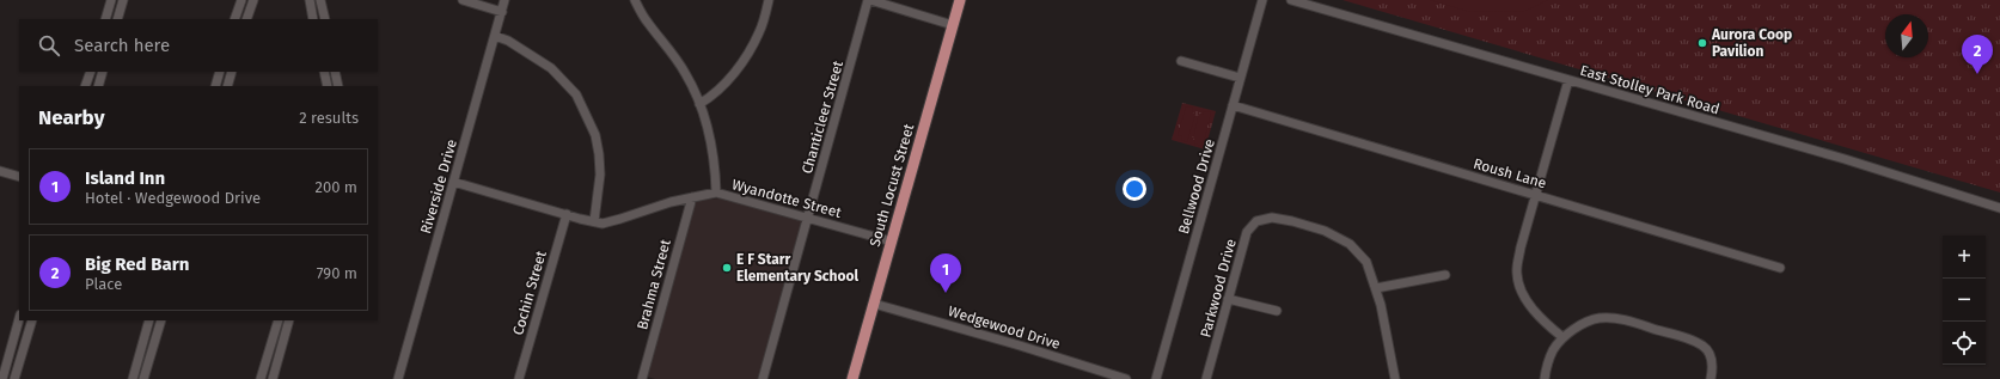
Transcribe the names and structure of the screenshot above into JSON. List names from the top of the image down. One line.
{"streets":{"main road":["South Locust Street"],"street":["East Stolley Park Road","Chanticleer Street","Roush Lane","Riverside Drive","Bellwood Drive","Wyandotte Street","Brahma Street","Parkwood Drive","Cochin Street","Wedgewood Drive"]},"crossings":[["Chanticleer Street","Wyandotte Street"],["Roush Lane","Bellwood Drive"],["South Locust Street","Wyandotte Street"],["South Locust Street","Wedgewood Drive"],["Riverside Drive","Wyandotte Street"],["Wyandotte Street","Brahma Street"],["Wyandotte Street","Cochin Street"]],"places":["Aurora Coop Pavilion","E F Starr Elementary School"],"north":"top","page":{"search":"Search here","pins":["2","1"],"heading":["Nearby","2 results"],"list":[{"mark":"1","name":"Island Inn","note":"Hotel · Wedgewood Drive","value":"200 m"},{"mark":"2","name":"Big Red Barn","note":"Place","value":"790 m"}],"map_buttons":["+","−"]}}
